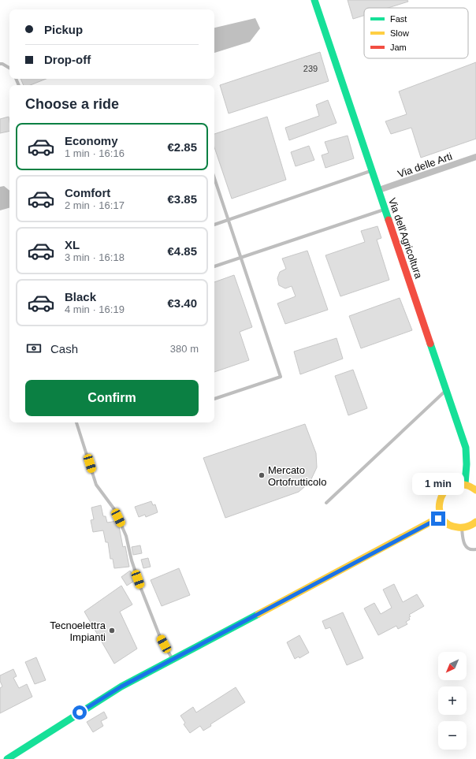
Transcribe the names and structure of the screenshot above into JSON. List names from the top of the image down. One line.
{"streets":{"main road":["Via dell'Agricoltura"],"street":["Via delle Arti"]},"crossings":[["Via delle Arti","Via dell'Agricoltura"]],"places":["Mercato Ortofrutticolo","Tecnoelettra Impianti"],"house_numbers":["239"],"legend":["Fast","Slow","Jam"],"north":"bottom left","page":{"banner":["Pickup","Drop-off"],"heading":"Choose a ride","list":[{"name":"Economy","note":"1 min · 16:16","value":"€2.85"},{"name":"Comfort","note":"2 min · 16:17","value":"€3.85"},{"name":"XL","note":"3 min · 16:18","value":"€4.85"},{"name":"Black","note":"4 min · 16:19","value":"€3.40"}],"pay":["Cash","380 m"],"buttons":"Confirm","bubble":"1 min","map_buttons":["+","−"]}}
